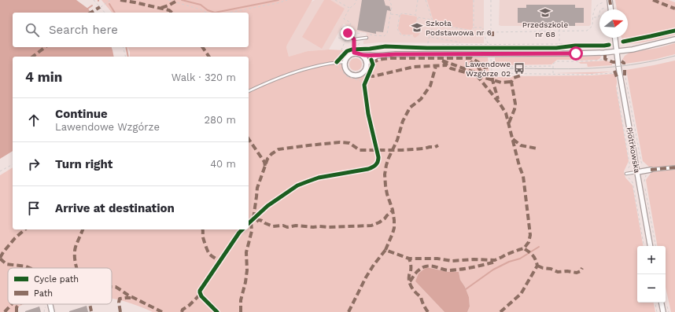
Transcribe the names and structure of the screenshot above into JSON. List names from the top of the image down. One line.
{"streets":{"street":["Piotrkowska"]},"places":{"school or university":["Przedszkole nr 68","Szkoła Podstawowa nr 6"],"bus stop":["Lawendowe Wzgórze 02"]},"legend":["Cycle path","Path"],"north":"right","page":{"search":"Search here","heading":["4 min","Walk · 320 m"],"list":[["Continue","Lawendowe Wzgórze","280 m"],["Turn right","40 m"],"Arrive at destination"],"map_buttons":["+","−"]}}
